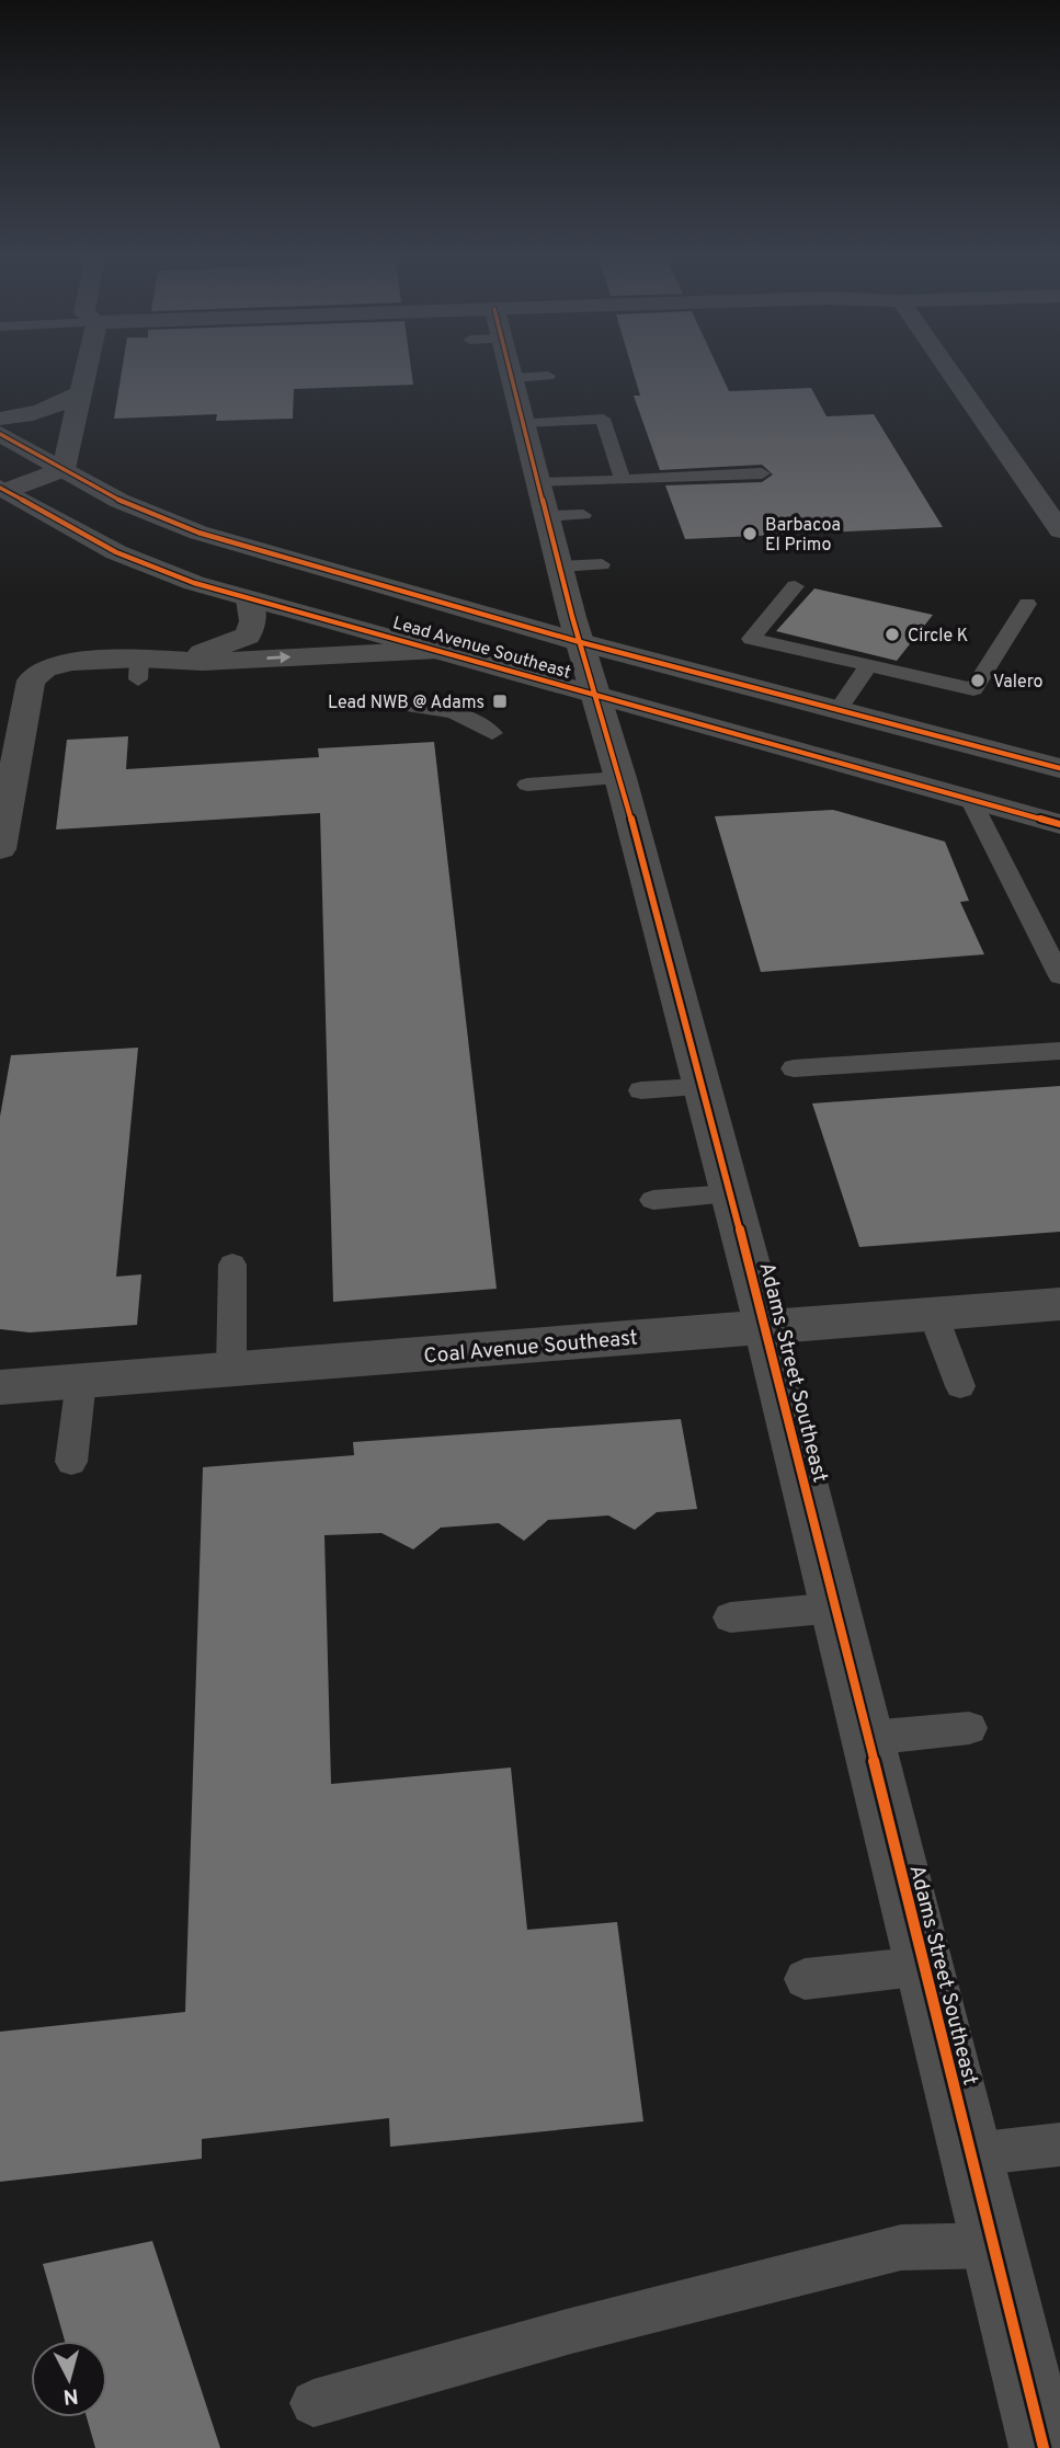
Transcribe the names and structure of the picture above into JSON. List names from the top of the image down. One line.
{"streets":{"street":["Lead Avenue Southeast","Coal Avenue Southeast","Adams Street Southeast"]},"crossings":[["Lead Avenue Southeast","Adams Street Southeast"],["Coal Avenue Southeast","Adams Street Southeast"]],"places":{"other":["Barbacoa El Primo","Circle K","Valero"],"transit":["Lead NWB @ Adams"]},"north":"bottom"}
